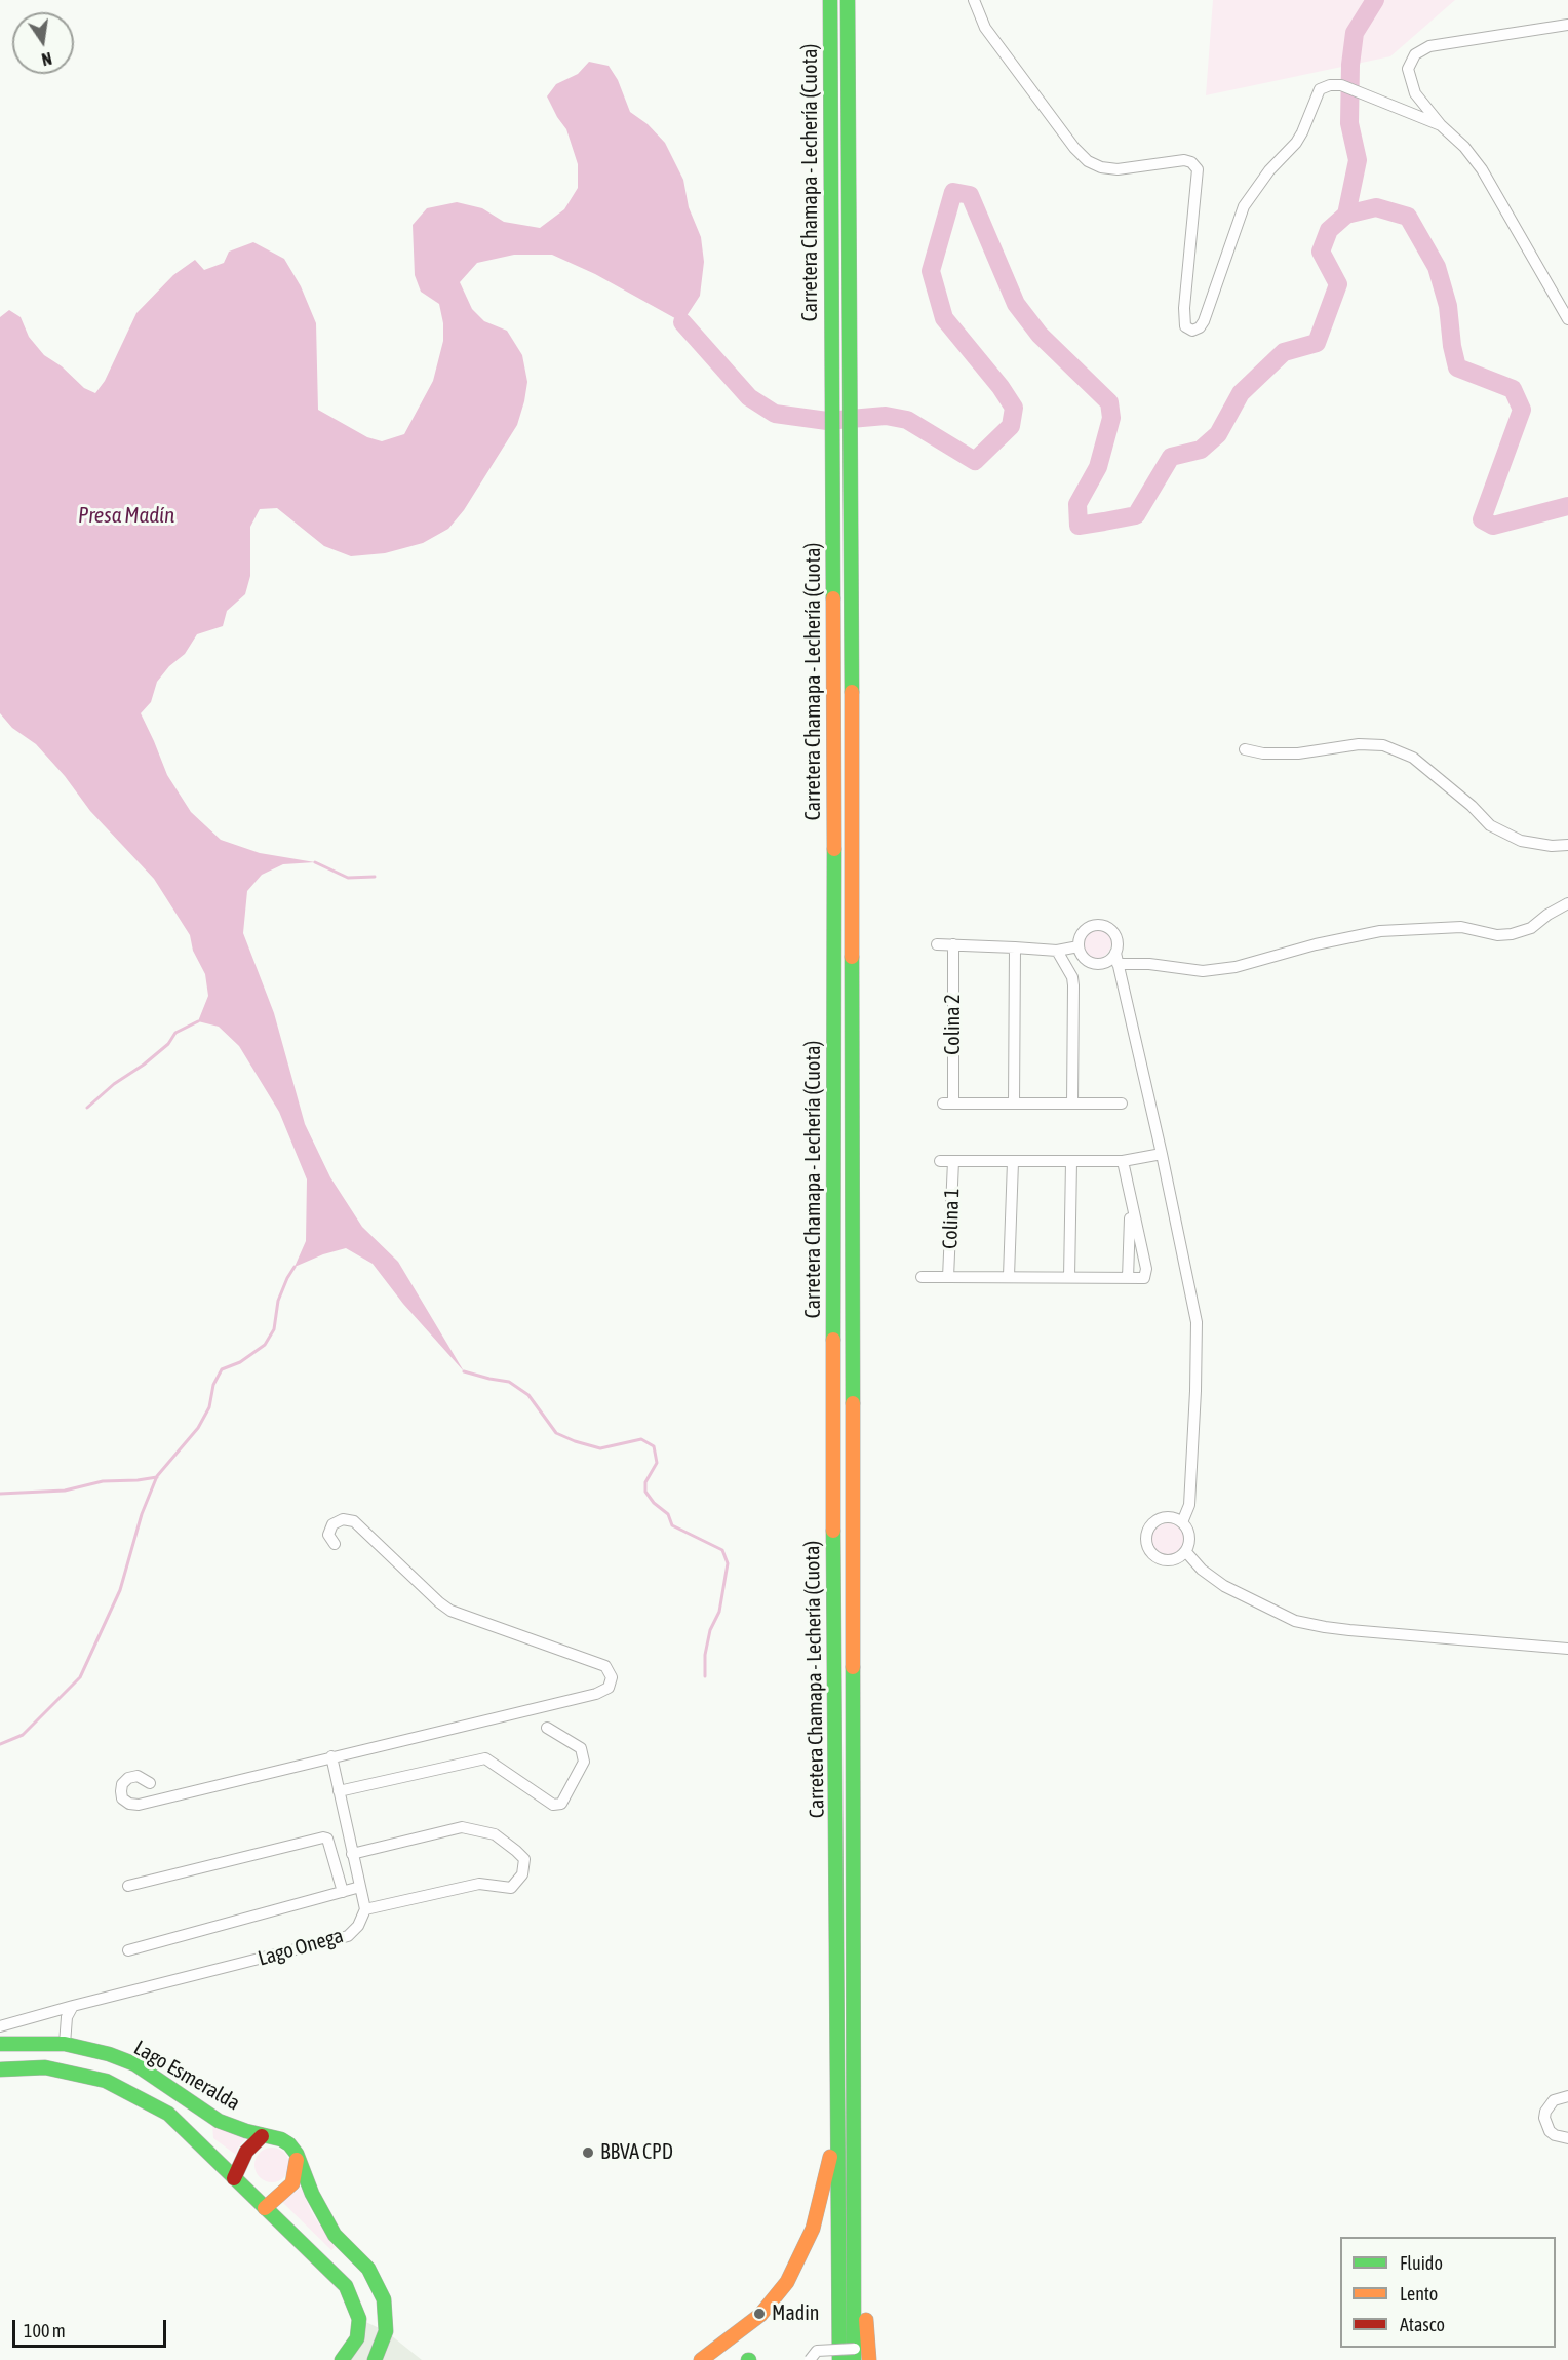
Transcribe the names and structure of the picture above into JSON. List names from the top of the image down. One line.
{"streets":{"main road":["Carretera Chamapa - Lechería (Cuota)","Lago Esmeralda"],"street":["Colina 2","Colina 1","Lago Onega"]},"water":["Presa Madín"],"places":["BBVA CPD","Madin"],"legend":["Fluido","Lento","Atasco"],"scale_bar":"100 m","north":"bottom"}
